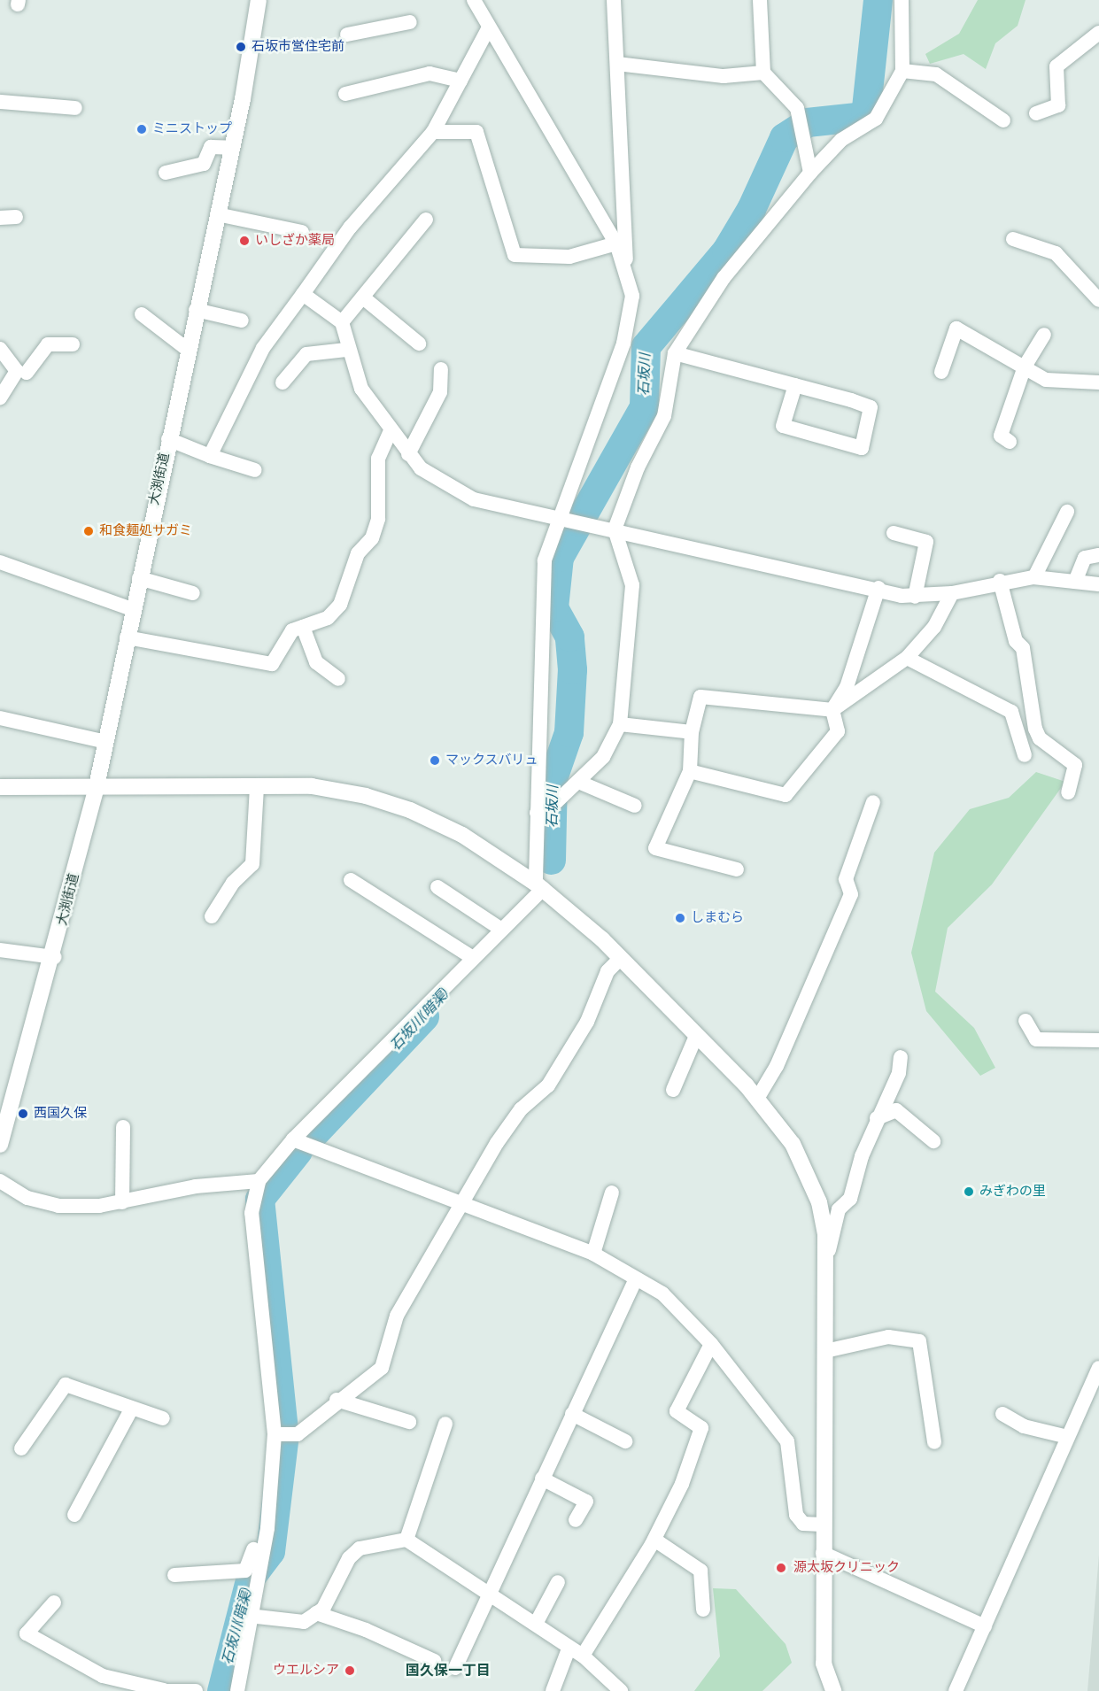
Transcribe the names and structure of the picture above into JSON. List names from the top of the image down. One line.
{"streets":{"street":["大渕街道"]},"districts":["国久保一丁目"],"water":["石坂川","石坂川(暗渠)"],"places":["石坂市営住宅前","ミニストップ","いしざか薬局","和食麺処サガミ","マックスバリュ","しまむら","西国久保","みぎわの里","源太坂クリニック","ウエルシア"]}
